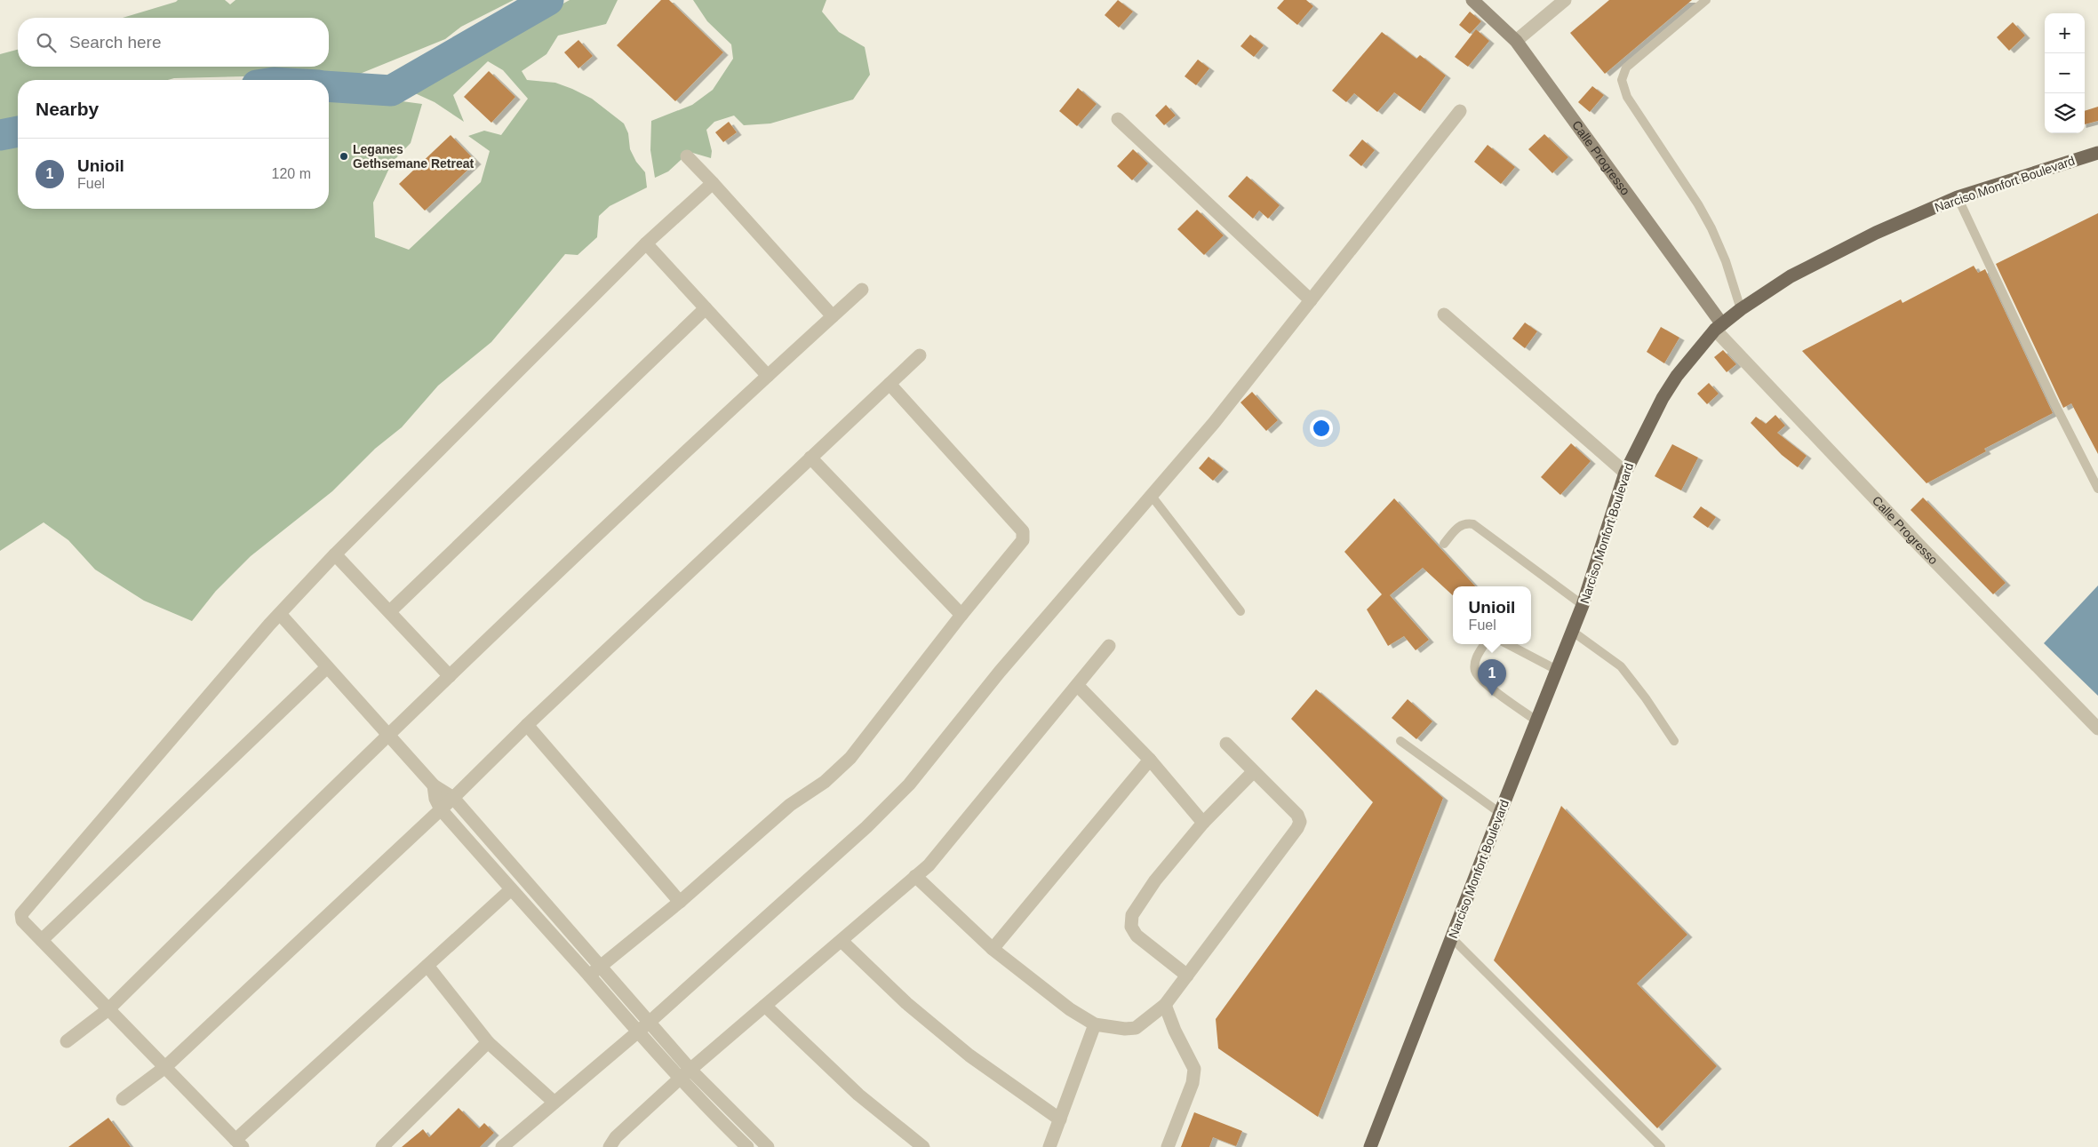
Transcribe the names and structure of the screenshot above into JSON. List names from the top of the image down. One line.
{"streets":{"main road":["Calle Progresso","Narciso Monfort Boulevard"]},"crossings":[["Calle Progresso","Narciso Monfort Boulevard"]],"places":["Leganes Gethsemane Retreat"],"page":{"map_buttons":["+","−"],"search":"Search here","heading":"Nearby","list":[{"mark":"1","name":"Unioil","note":"Fuel","value":"120 m"}],"popup":["Unioil","Fuel"],"pins":"1"}}
